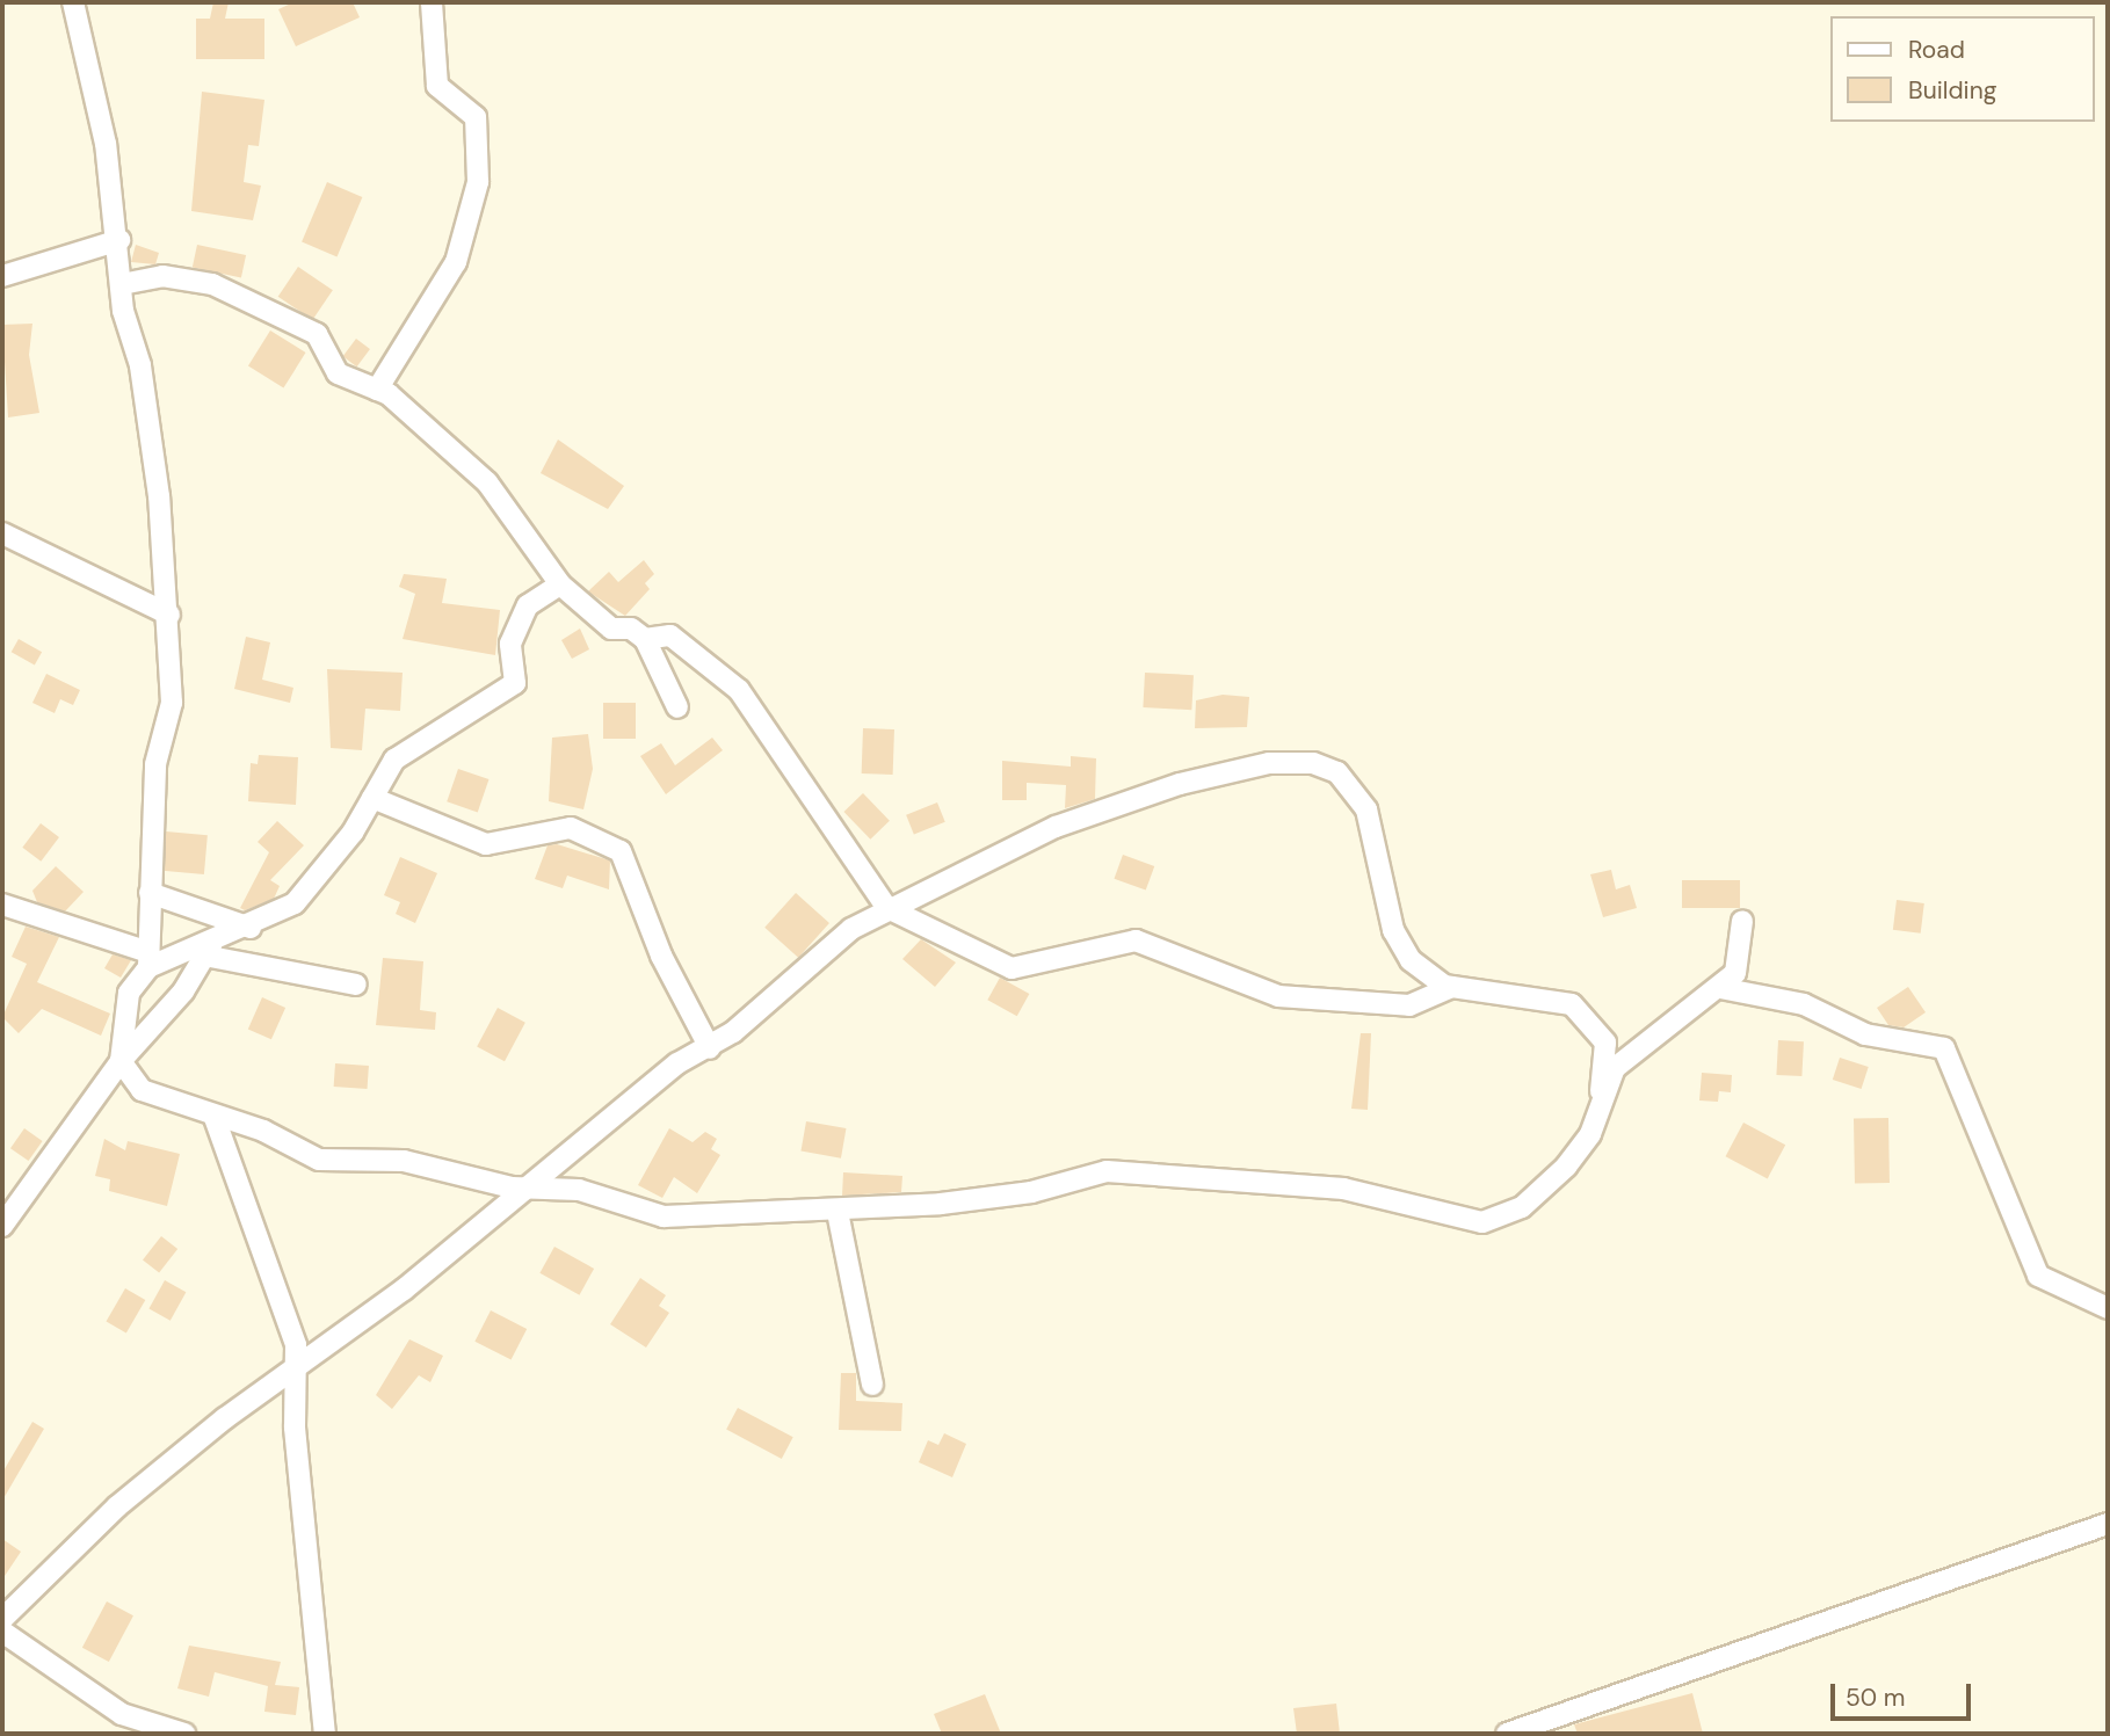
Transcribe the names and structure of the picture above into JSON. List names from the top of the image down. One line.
{"legend":["Road","Building"],"scale_bar":"50 m"}
